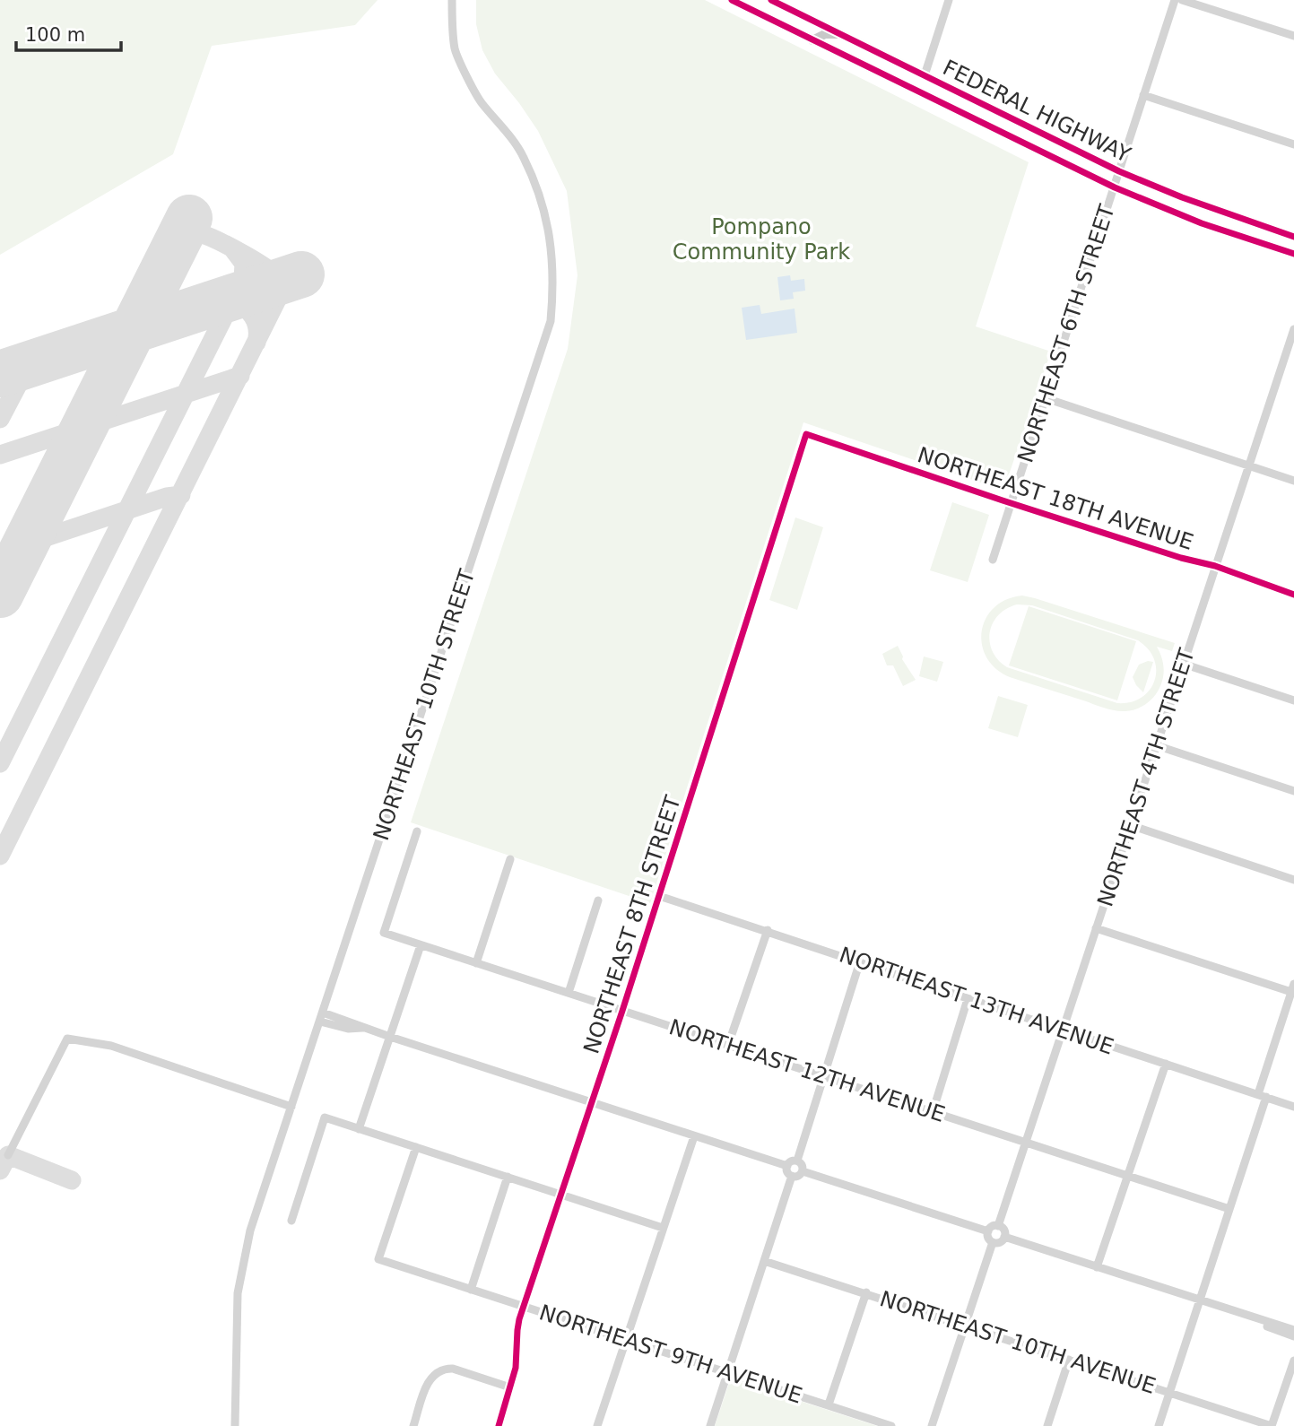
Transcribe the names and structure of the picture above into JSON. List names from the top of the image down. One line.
{"streets":{"main road":["FEDERAL HIGHWAY"],"street":["NORTHEAST 6TH STREET","NORTHEAST 18TH AVENUE","NORTHEAST 10TH STREET","NORTHEAST 4TH STREET","NORTHEAST 8TH STREET","NORTHEAST 13TH AVENUE","NORTHEAST 12TH AVENUE","NORTHEAST 10TH AVENUE","NORTHEAST 9TH AVENUE"]},"crossings":[["FEDERAL HIGHWAY","NORTHEAST 6TH STREET"],["NORTHEAST 6TH STREET","NORTHEAST 18TH AVENUE"],["NORTHEAST 18TH AVENUE","NORTHEAST 4TH STREET"],["NORTHEAST 18TH AVENUE","NORTHEAST 8TH STREET"],["NORTHEAST 4TH STREET","NORTHEAST 13TH AVENUE"],["NORTHEAST 4TH STREET","NORTHEAST 12TH AVENUE"],["NORTHEAST 8TH STREET","NORTHEAST 13TH AVENUE"],["NORTHEAST 8TH STREET","NORTHEAST 12TH AVENUE"],["NORTHEAST 8TH STREET","NORTHEAST 9TH AVENUE"]],"parks":["Pompano Community Park"],"scale_bar":"100 m"}
